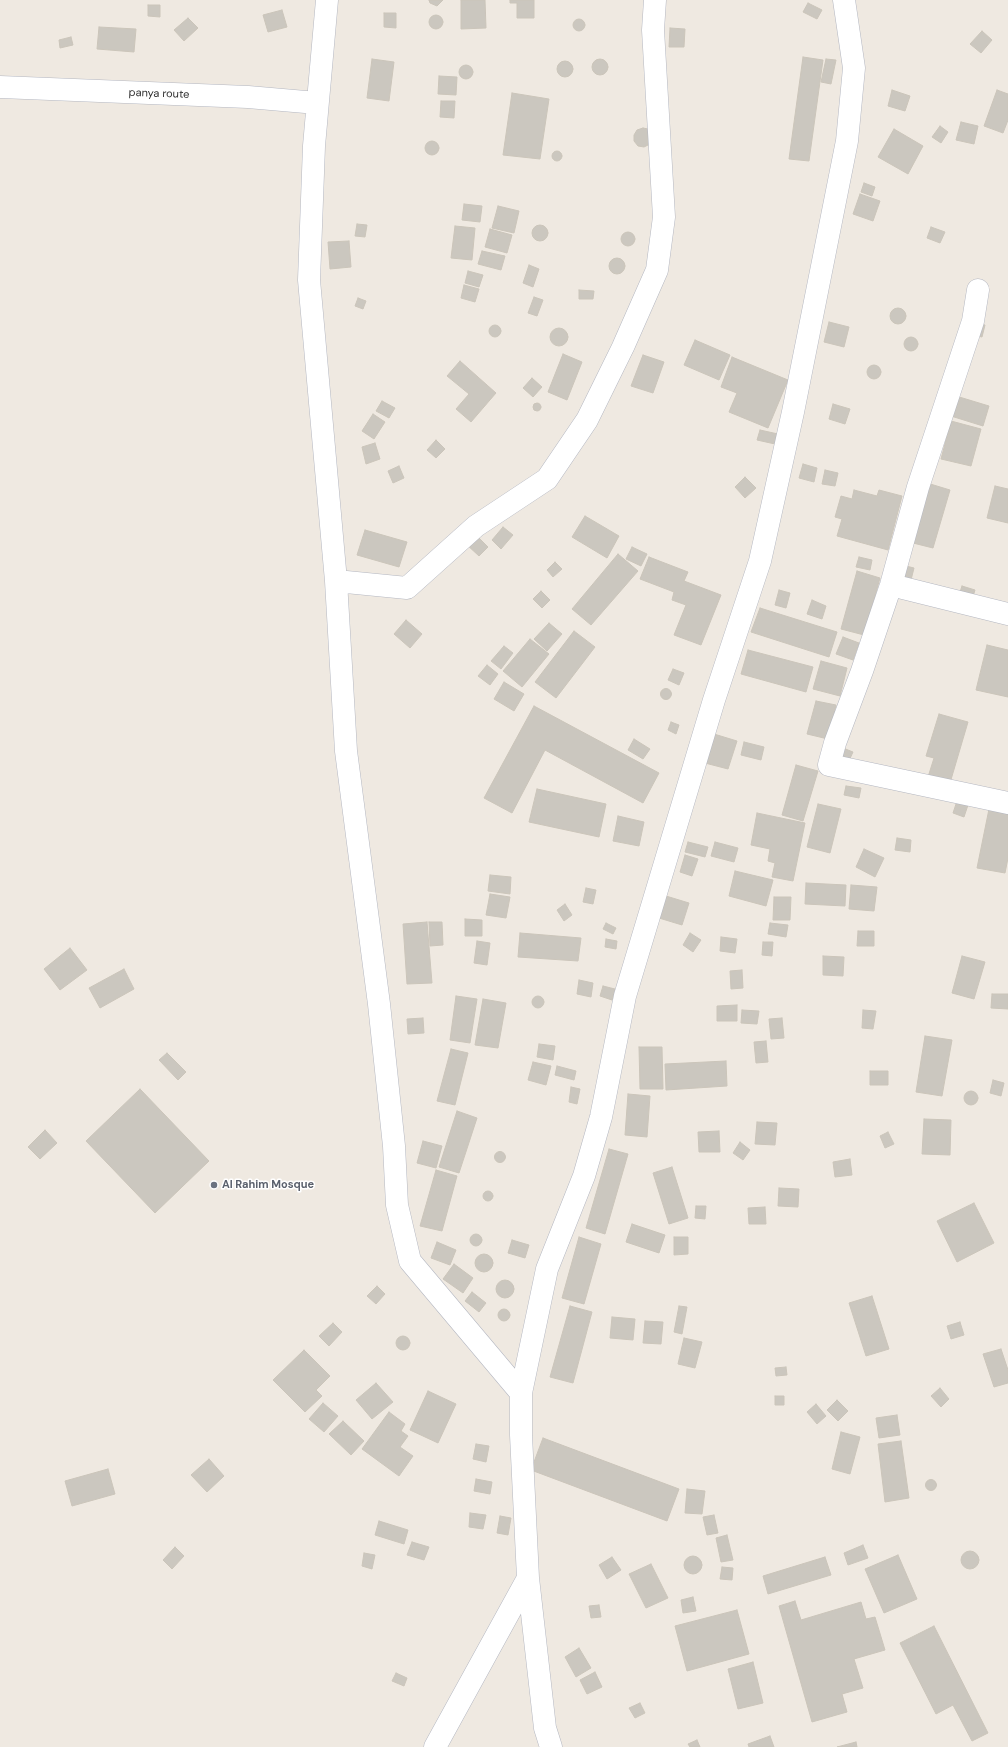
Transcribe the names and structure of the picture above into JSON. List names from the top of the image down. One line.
{"streets":{"street":["panya route"]},"places":["Al Rahim Mosque"]}
